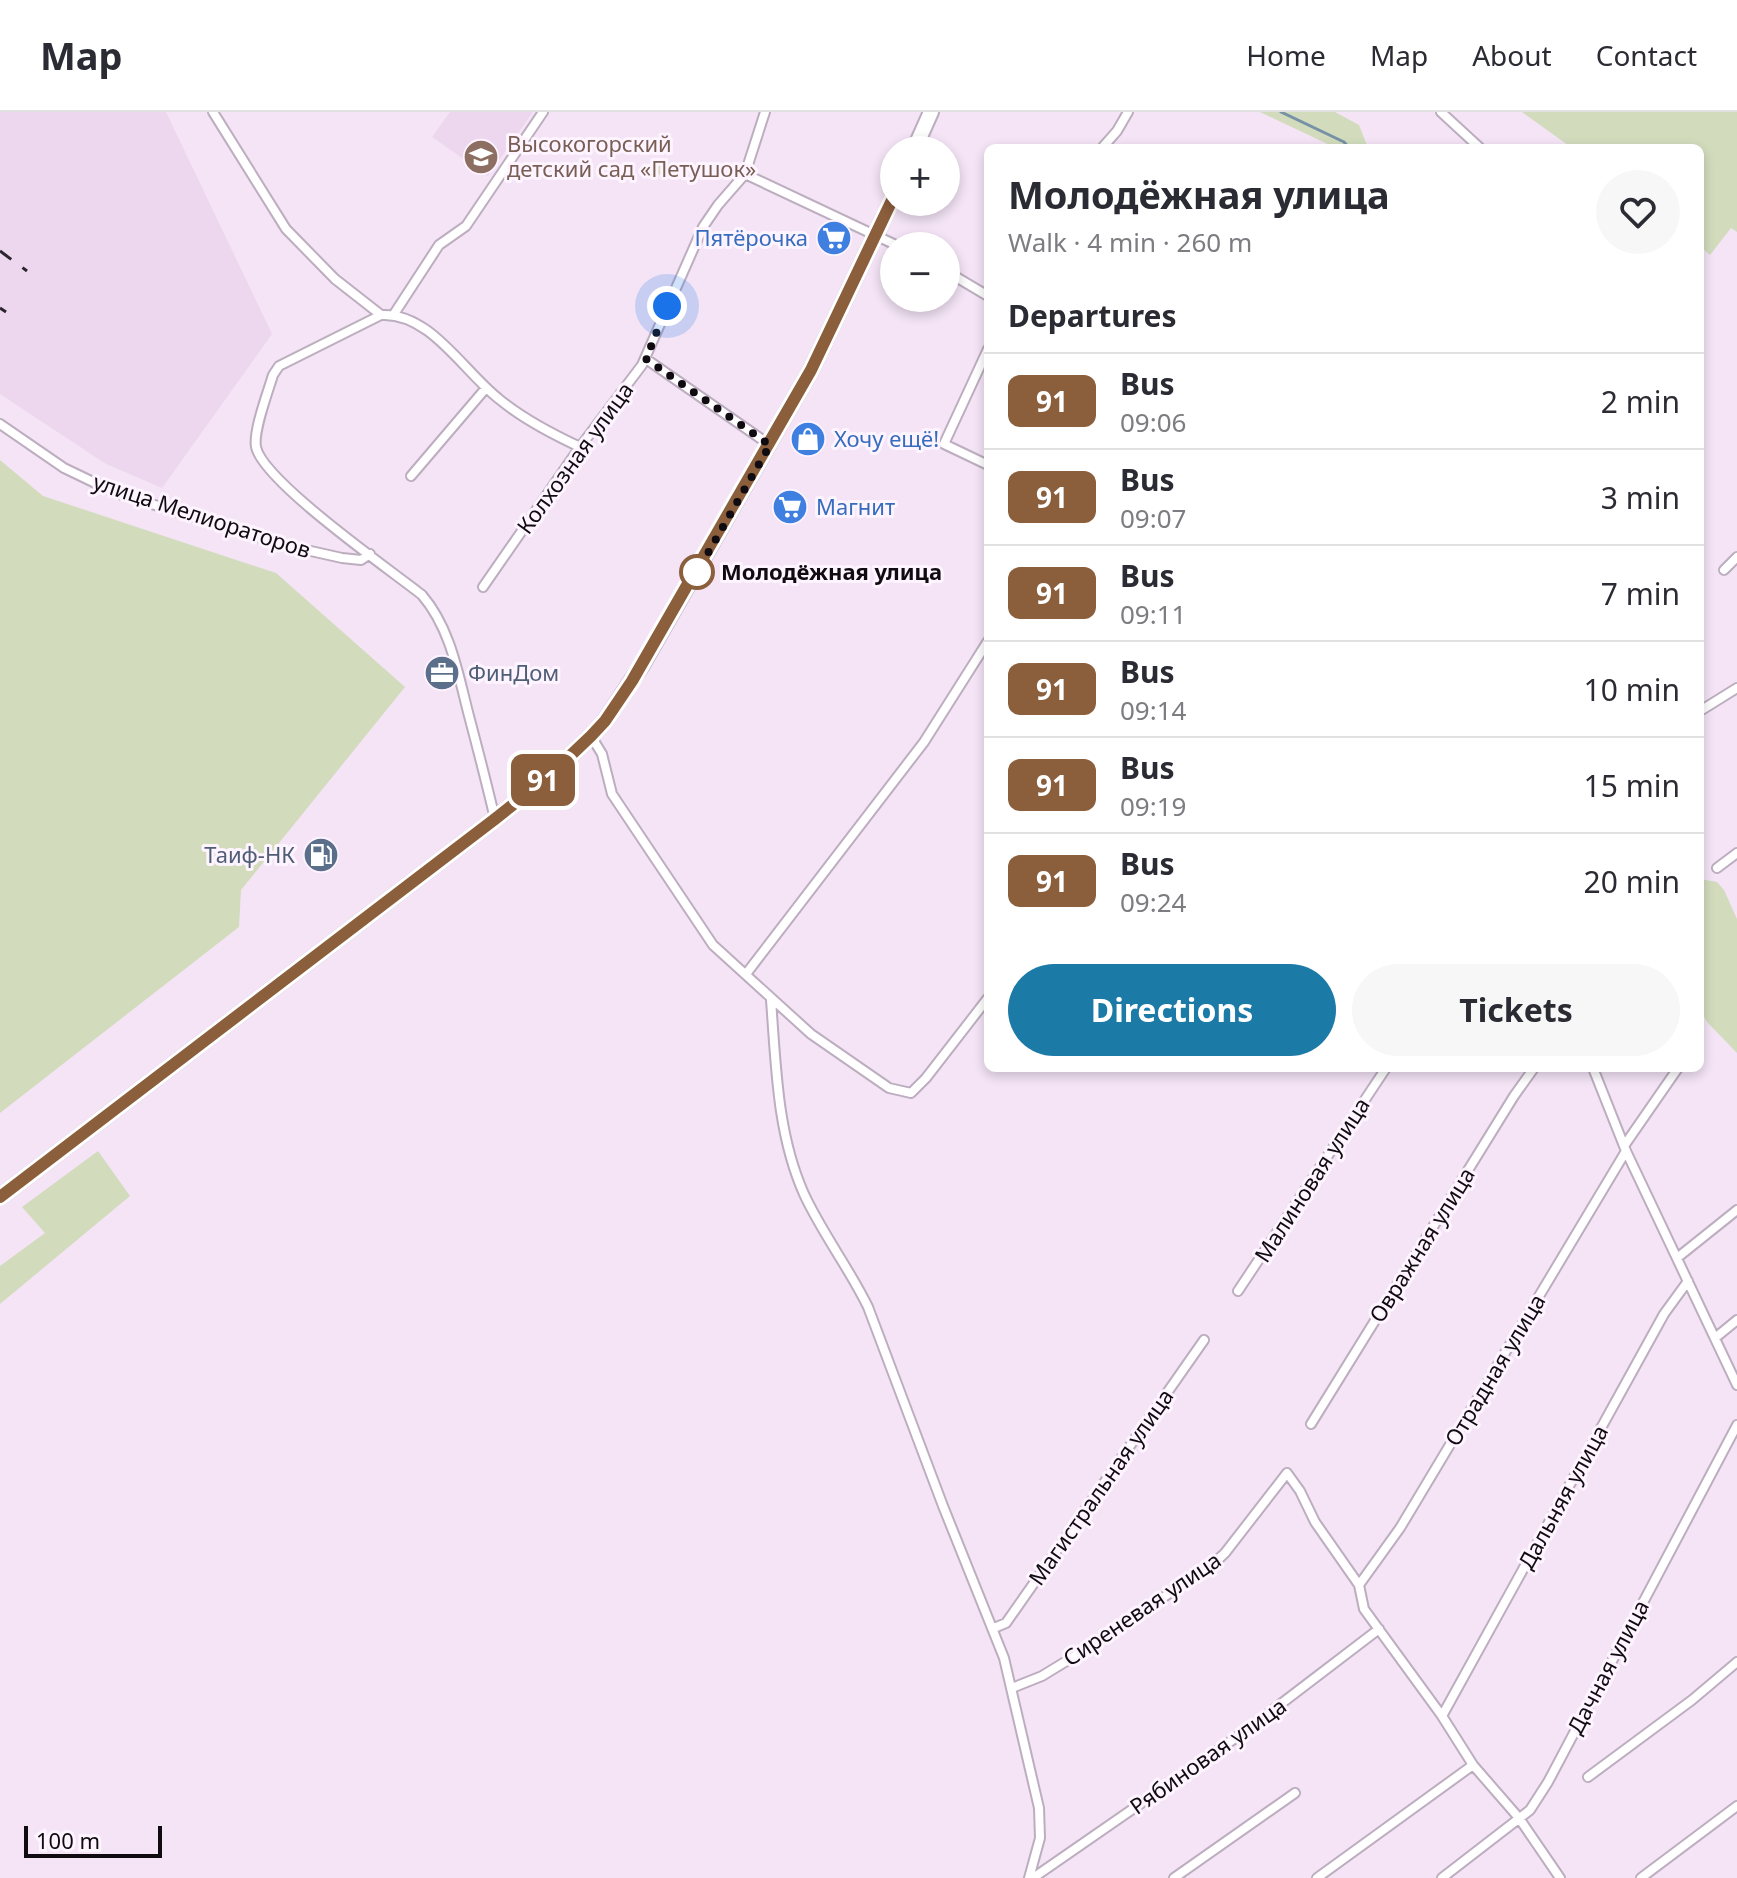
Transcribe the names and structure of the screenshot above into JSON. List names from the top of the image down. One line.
{"streets":{"street":["Колхозная улица","улица Мелиораторов","Малиновая улица","Овражная улица","Отрадная улица","Магистральная улица","Дальняя улица","Сиреневая улица","Дачная улица","Рябиновая улица"]},"crossings":[["Отрадная улица","Сиреневая улица"]],"places":{"school or university":["Высокогорский детский сад «Петушок»"],"supermarket":["Пятёрочка","Магнит"],"shop":["Хочу ещё!"],"other":["Молодёжная улица"],"office":["ФинДом"],"fuel station":["Таиф-НК"]},"lines":["bus line 91"],"scale_bar":"100 m","page":{"header":"Map","nav":["Home","Map","About","Contact"],"on_map":"91","map_buttons":["+","−"],"heading":[["Молодёжная улица","Walk · 4 min · 260 m"],"Departures"],"list":[{"mark":"91","name":"Bus","note":"09:06","value":"2 min"},{"mark":"91","name":"Bus","note":"09:07","value":"3 min"},{"mark":"91","name":"Bus","note":"09:11","value":"7 min"},{"mark":"91","name":"Bus","note":"09:14","value":"10 min"},{"mark":"91","name":"Bus","note":"09:19","value":"15 min"},{"mark":"91","name":"Bus","note":"09:24","value":"20 min"}],"buttons":["Directions","Tickets"],"scale":"100 m"}}
